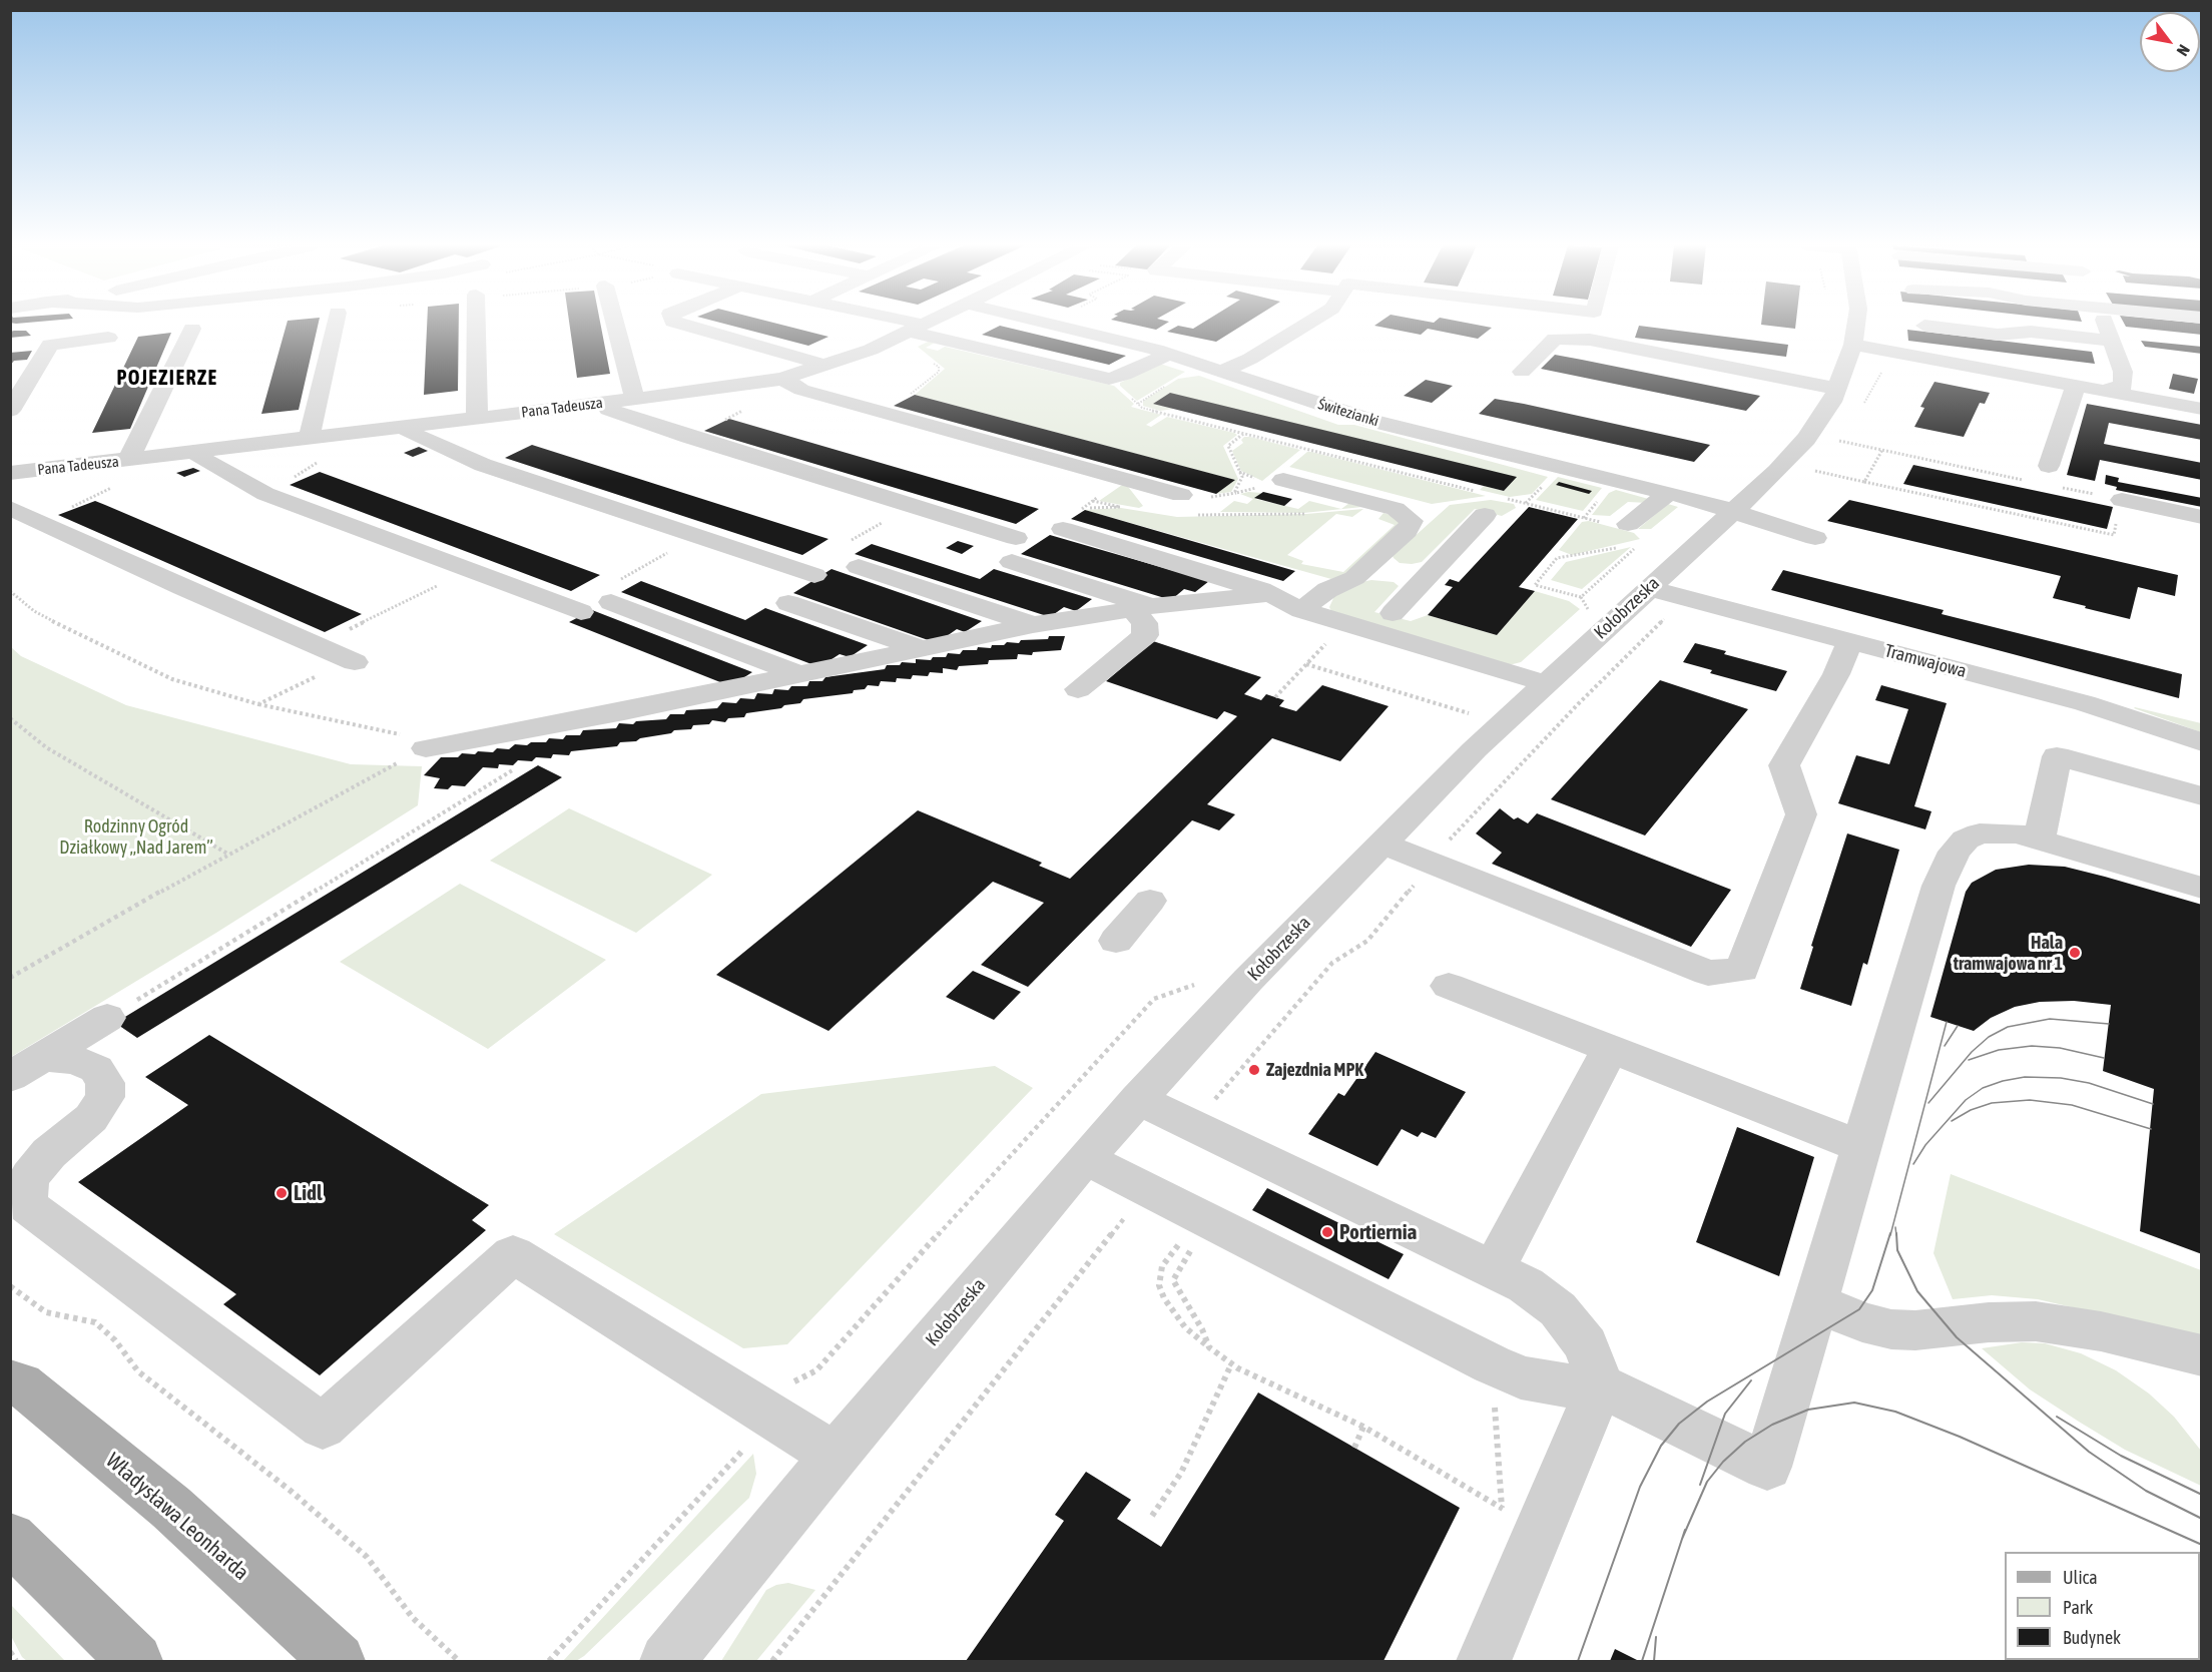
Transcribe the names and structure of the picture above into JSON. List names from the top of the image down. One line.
{"streets":{"main road":["Władysława Leonharda"],"street":["Pana Tadeusza","Świtezianki","Kołobrzeska","Tramwajowa"]},"crossings":[["Świtezianki","Kołobrzeska"],["Kołobrzeska","Tramwajowa"]],"districts":["POJEZIERZE"],"parks":["Rodzinny Ogród Działkowy „Nad Jarem”"],"places":["Hala tramwajowa nr 1","Zajezdnia MPK","Lidl","Portiernia"],"legend":["Ulica","Park","Budynek"],"north":"bottom right"}
